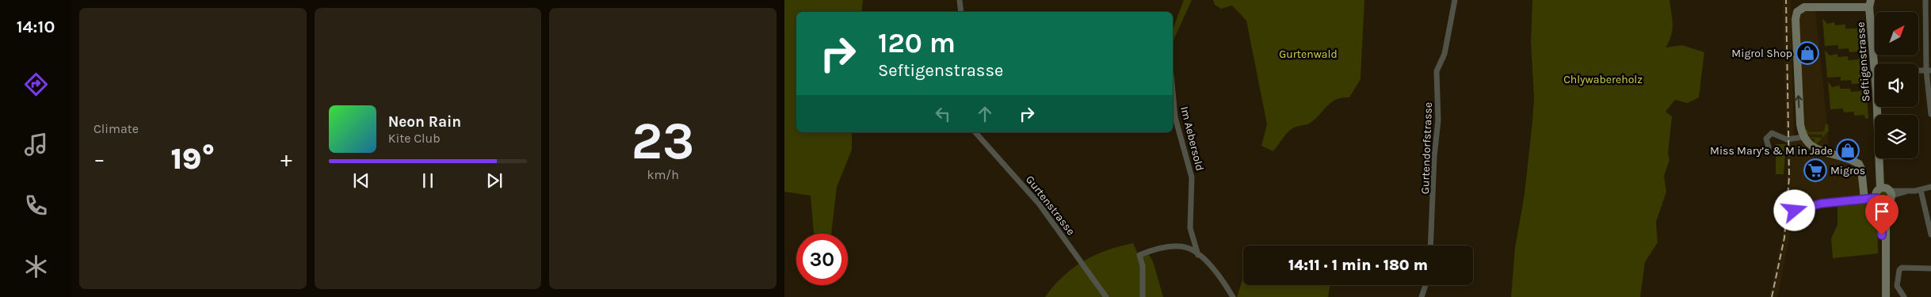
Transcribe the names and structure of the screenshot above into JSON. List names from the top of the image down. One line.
{"streets":{"main road":["Seftigenstrasse"],"street":["Im Aebersold","Gurtendorfstrasse","Gurtenstrasse"]},"parks":["Gurtenwald","Chlywabereholz"],"places":{"shop":["Migrol Shop","Miss Mary’s & M in Jade"],"supermarket":["Migros"]},"north":"top right","page":{"tabs":"14:10","tile":["Climate",["23","km/h"]],"turn":["120 m","Seftigenstrasse"],"song":["Neon Rain","Kite Club"],"heat":["−","19°","+"],"limit":"30","trip":"14:11 · 1 min · 180 m"}}
